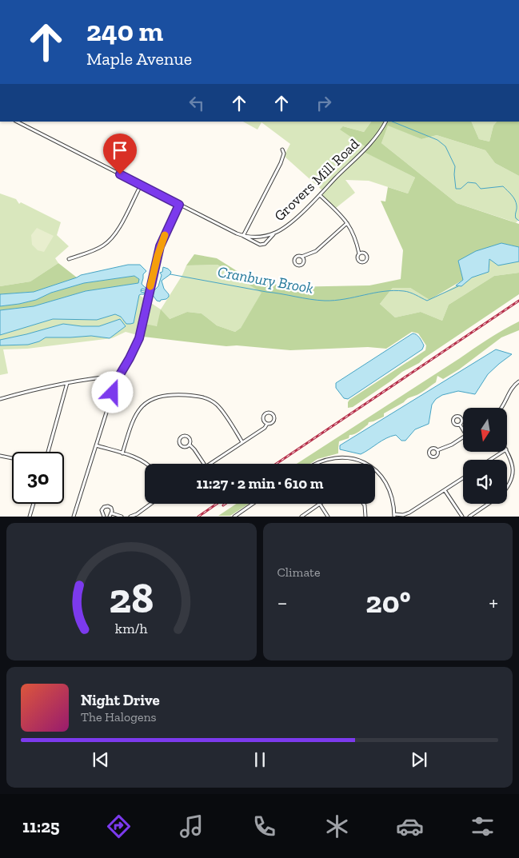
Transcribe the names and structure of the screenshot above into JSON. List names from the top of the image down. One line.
{"streets":{"street":["Grovers Mill Road"]},"water":["Cranbury Brook"],"north":"bottom","page":{"turn":["240 m","Maple Avenue"],"limit":"30","trip":"11:27 · 2 min · 610 m","tile":"Climate","heat":["−","20°","+"],"song":["Night Drive","The Halogens"],"tabs":"11:25","gauge":["28","km/h"]}}
